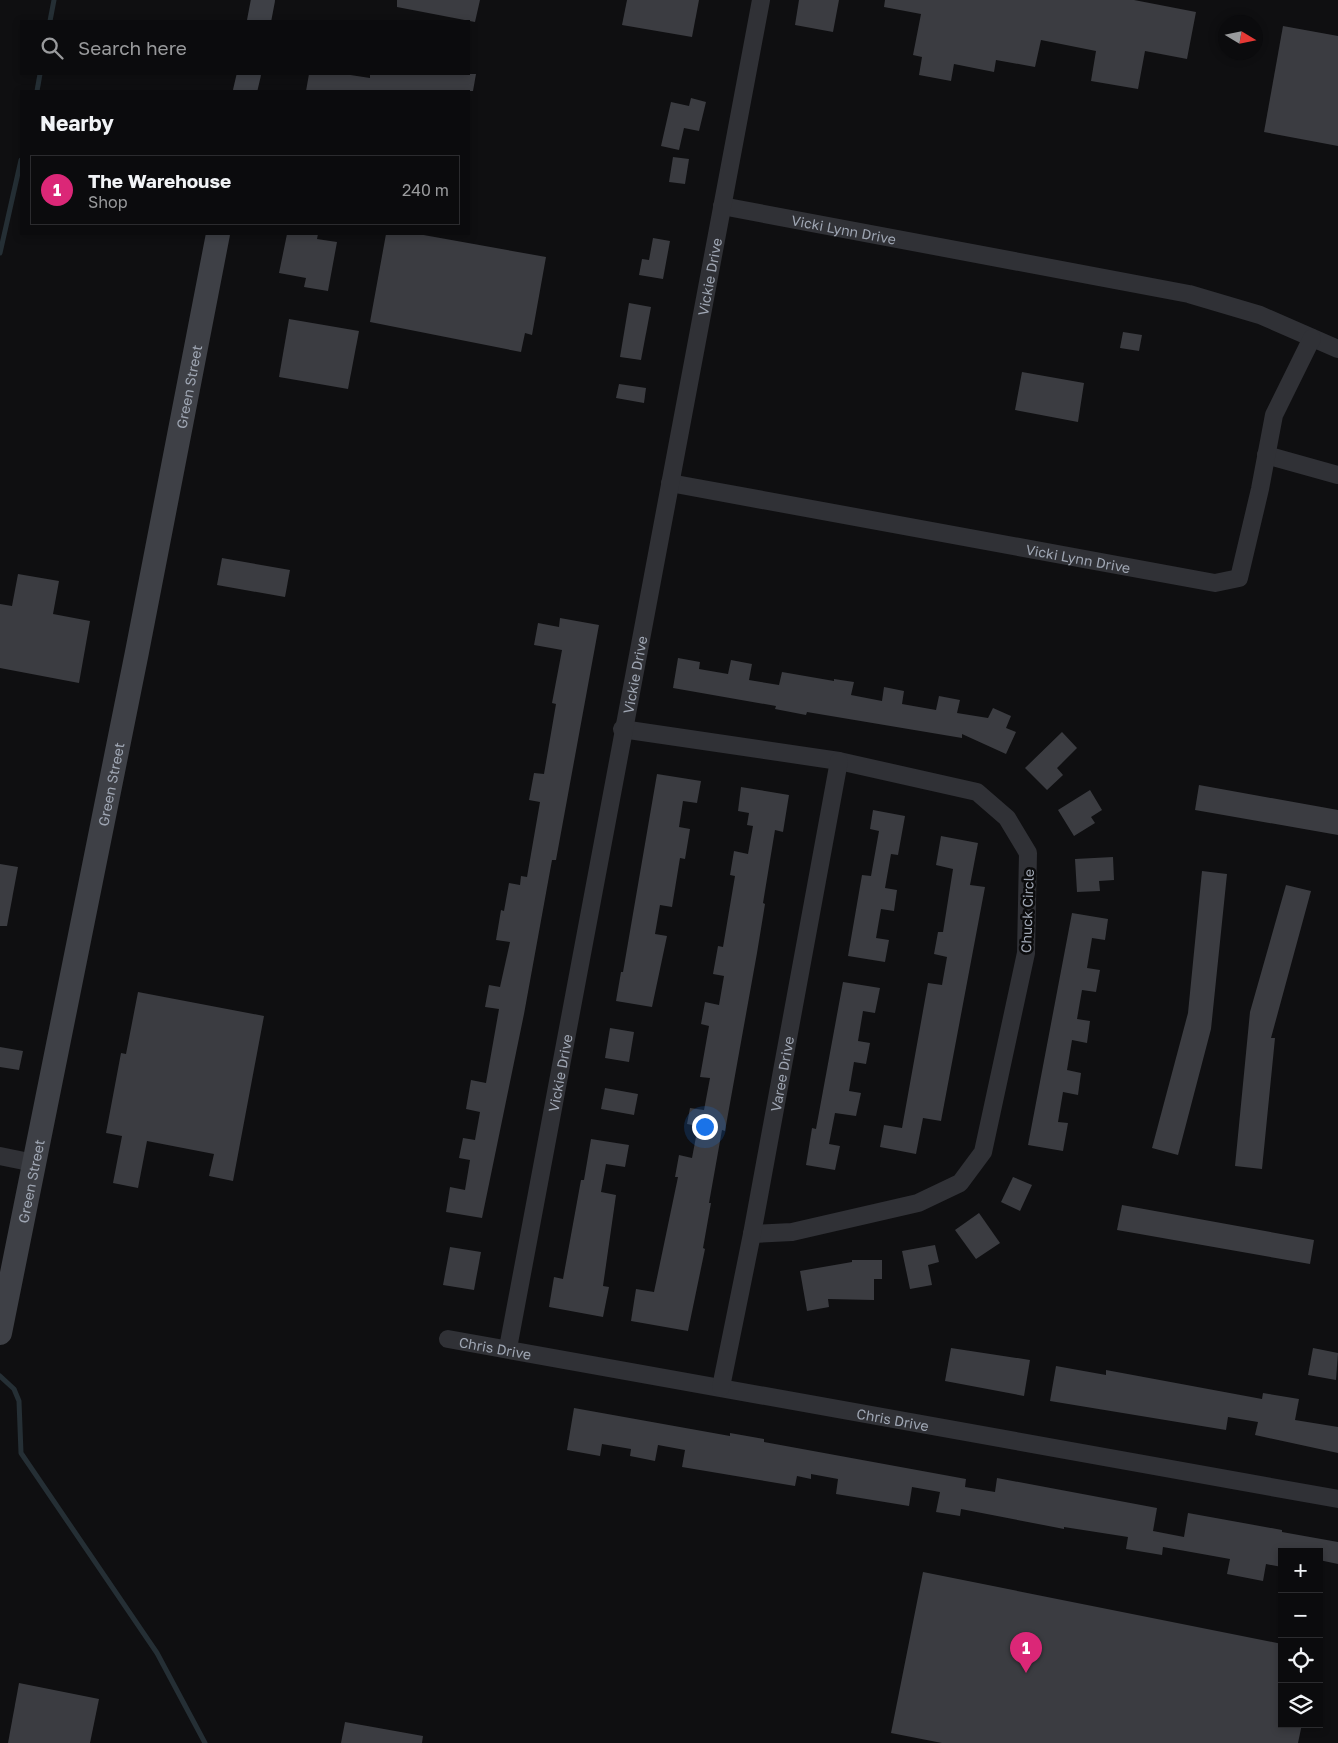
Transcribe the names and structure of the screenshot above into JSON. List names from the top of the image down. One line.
{"streets":{"street":["Vicki Lynn Drive","Vickie Drive","Green Street","Chuck Circle","Varee Drive","Chris Drive"]},"crossings":[["Vicki Lynn Drive","Vickie Drive"],["Vickie Drive","Chuck Circle"],["Vickie Drive","Chris Drive"],["Chuck Circle","Varee Drive"],["Varee Drive","Chris Drive"]],"north":"right","page":{"search":"Search here","heading":"Nearby","list":[{"mark":"1","name":"The Warehouse","note":"Shop","value":"240 m"}],"map_buttons":["+","−"],"pins":"1"}}
